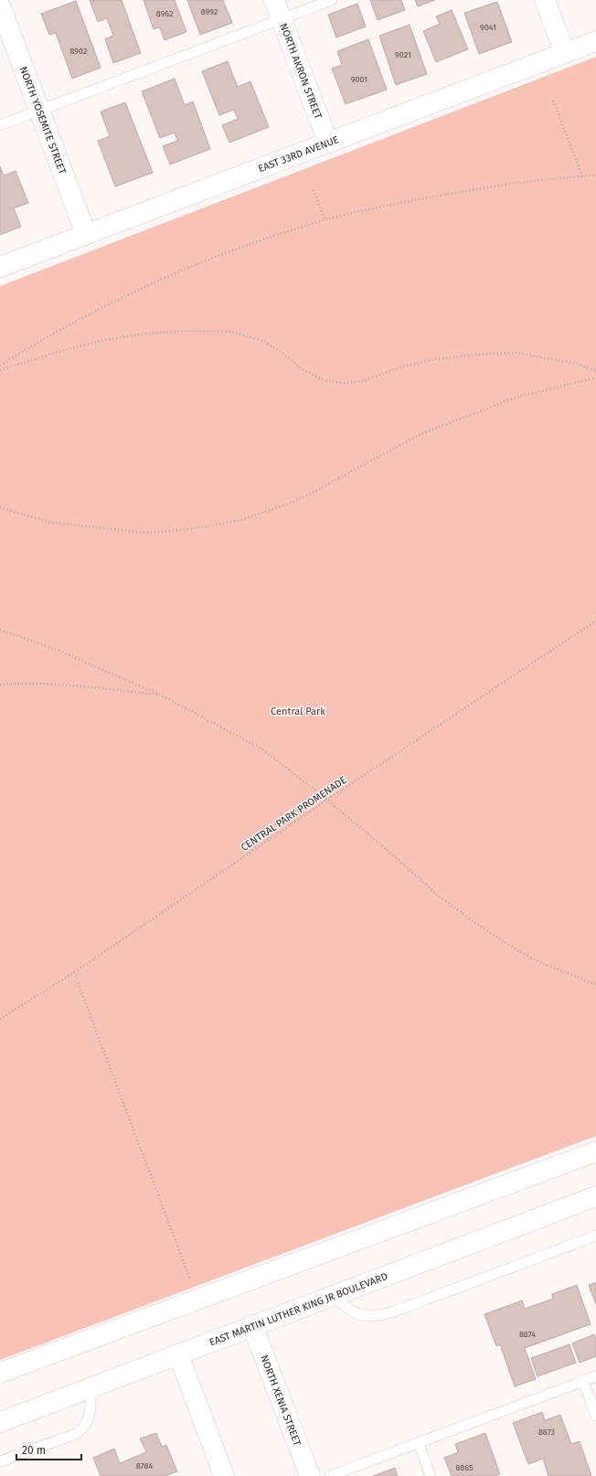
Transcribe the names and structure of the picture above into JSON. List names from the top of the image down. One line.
{"streets":{"street":["NORTH AKRON STREET","NORTH YOSEMITE STREET","EAST 33RD AVENUE","EAST MARTIN LUTHER KING JR BOULEVARD","NORTH XENIA STREET"],"path":["CENTRAL PARK PROMENADE"]},"crossings":[["NORTH AKRON STREET","EAST 33RD AVENUE"],["NORTH YOSEMITE STREET","EAST 33RD AVENUE"],["EAST MARTIN LUTHER KING JR BOULEVARD","NORTH XENIA STREET"]],"parks":["Central Park"],"house_numbers":["8992","8962","9041","8902","9021","9001","8874","8873","8784","8865"],"scale_bar":"20 m"}
